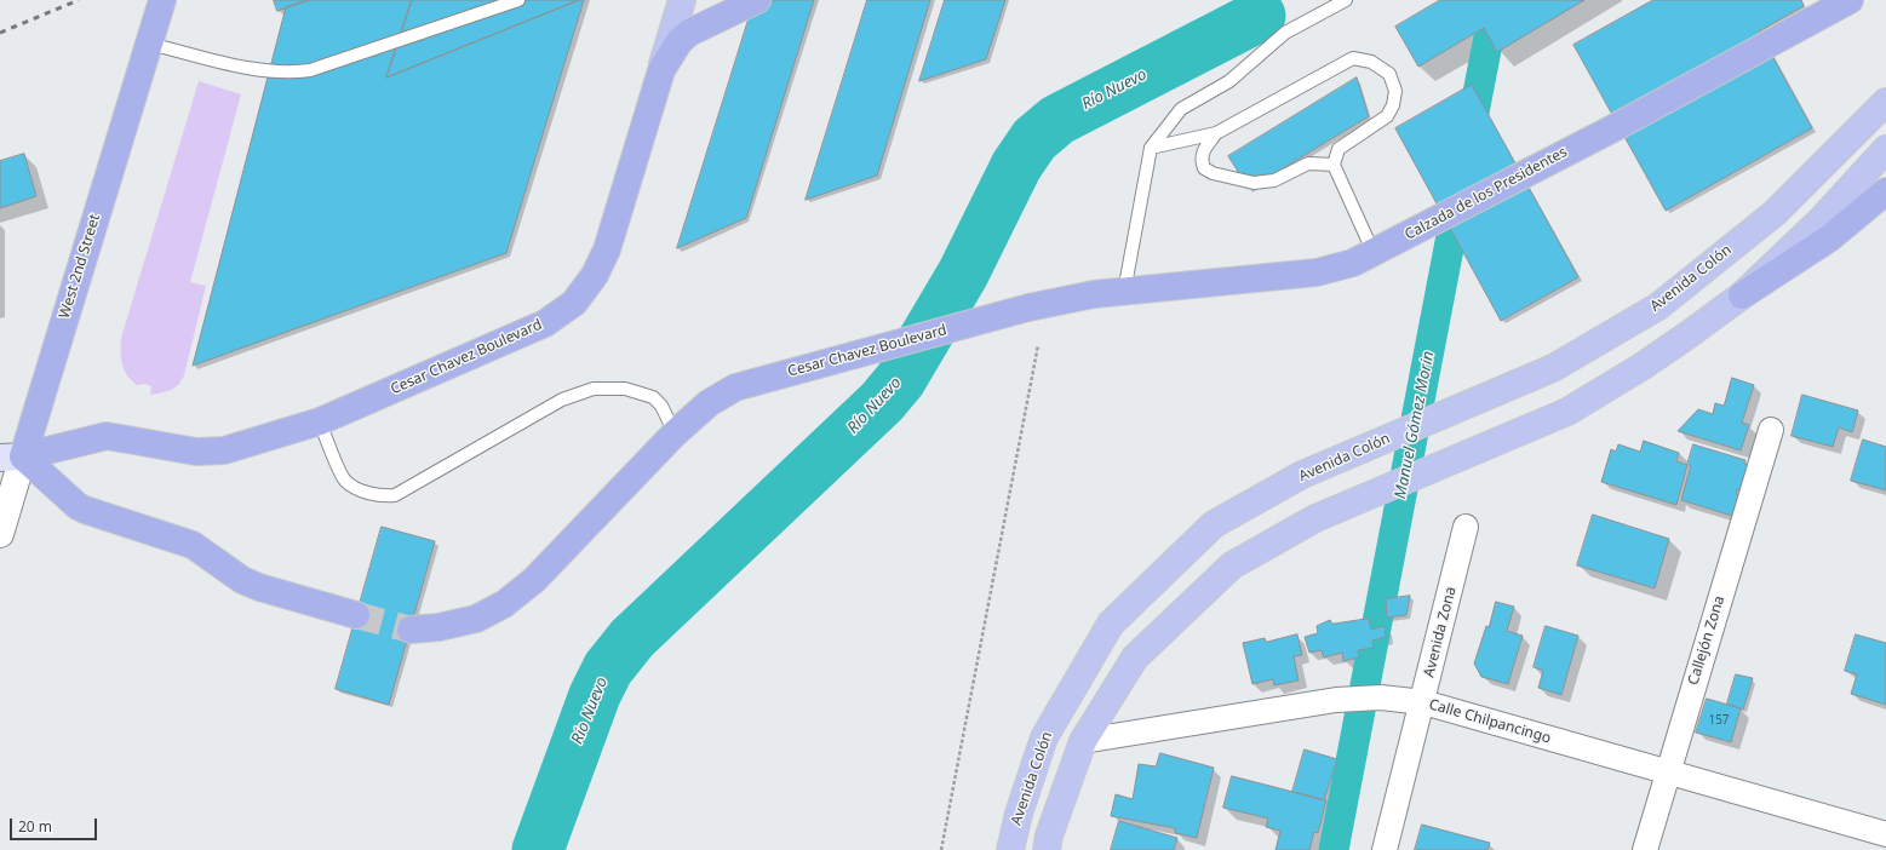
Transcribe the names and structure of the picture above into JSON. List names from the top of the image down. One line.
{"streets":{"highway":["Calzada de los Presidentes","West 2nd Street","Cesar Chavez Boulevard"],"main road":["Avenida Colón"],"street":["Avenida Zona","Callejón Zona","Calle Chilpancingo"]},"crossings":[["Calzada de los Presidentes","Cesar Chavez Boulevard"],["West 2nd Street","Cesar Chavez Boulevard"],["Avenida Zona","Calle Chilpancingo"],["Callejón Zona","Calle Chilpancingo"]],"water":["Río Nuevo","Manuel Gómez Morin"],"house_numbers":["157"],"scale_bar":"20 m"}
